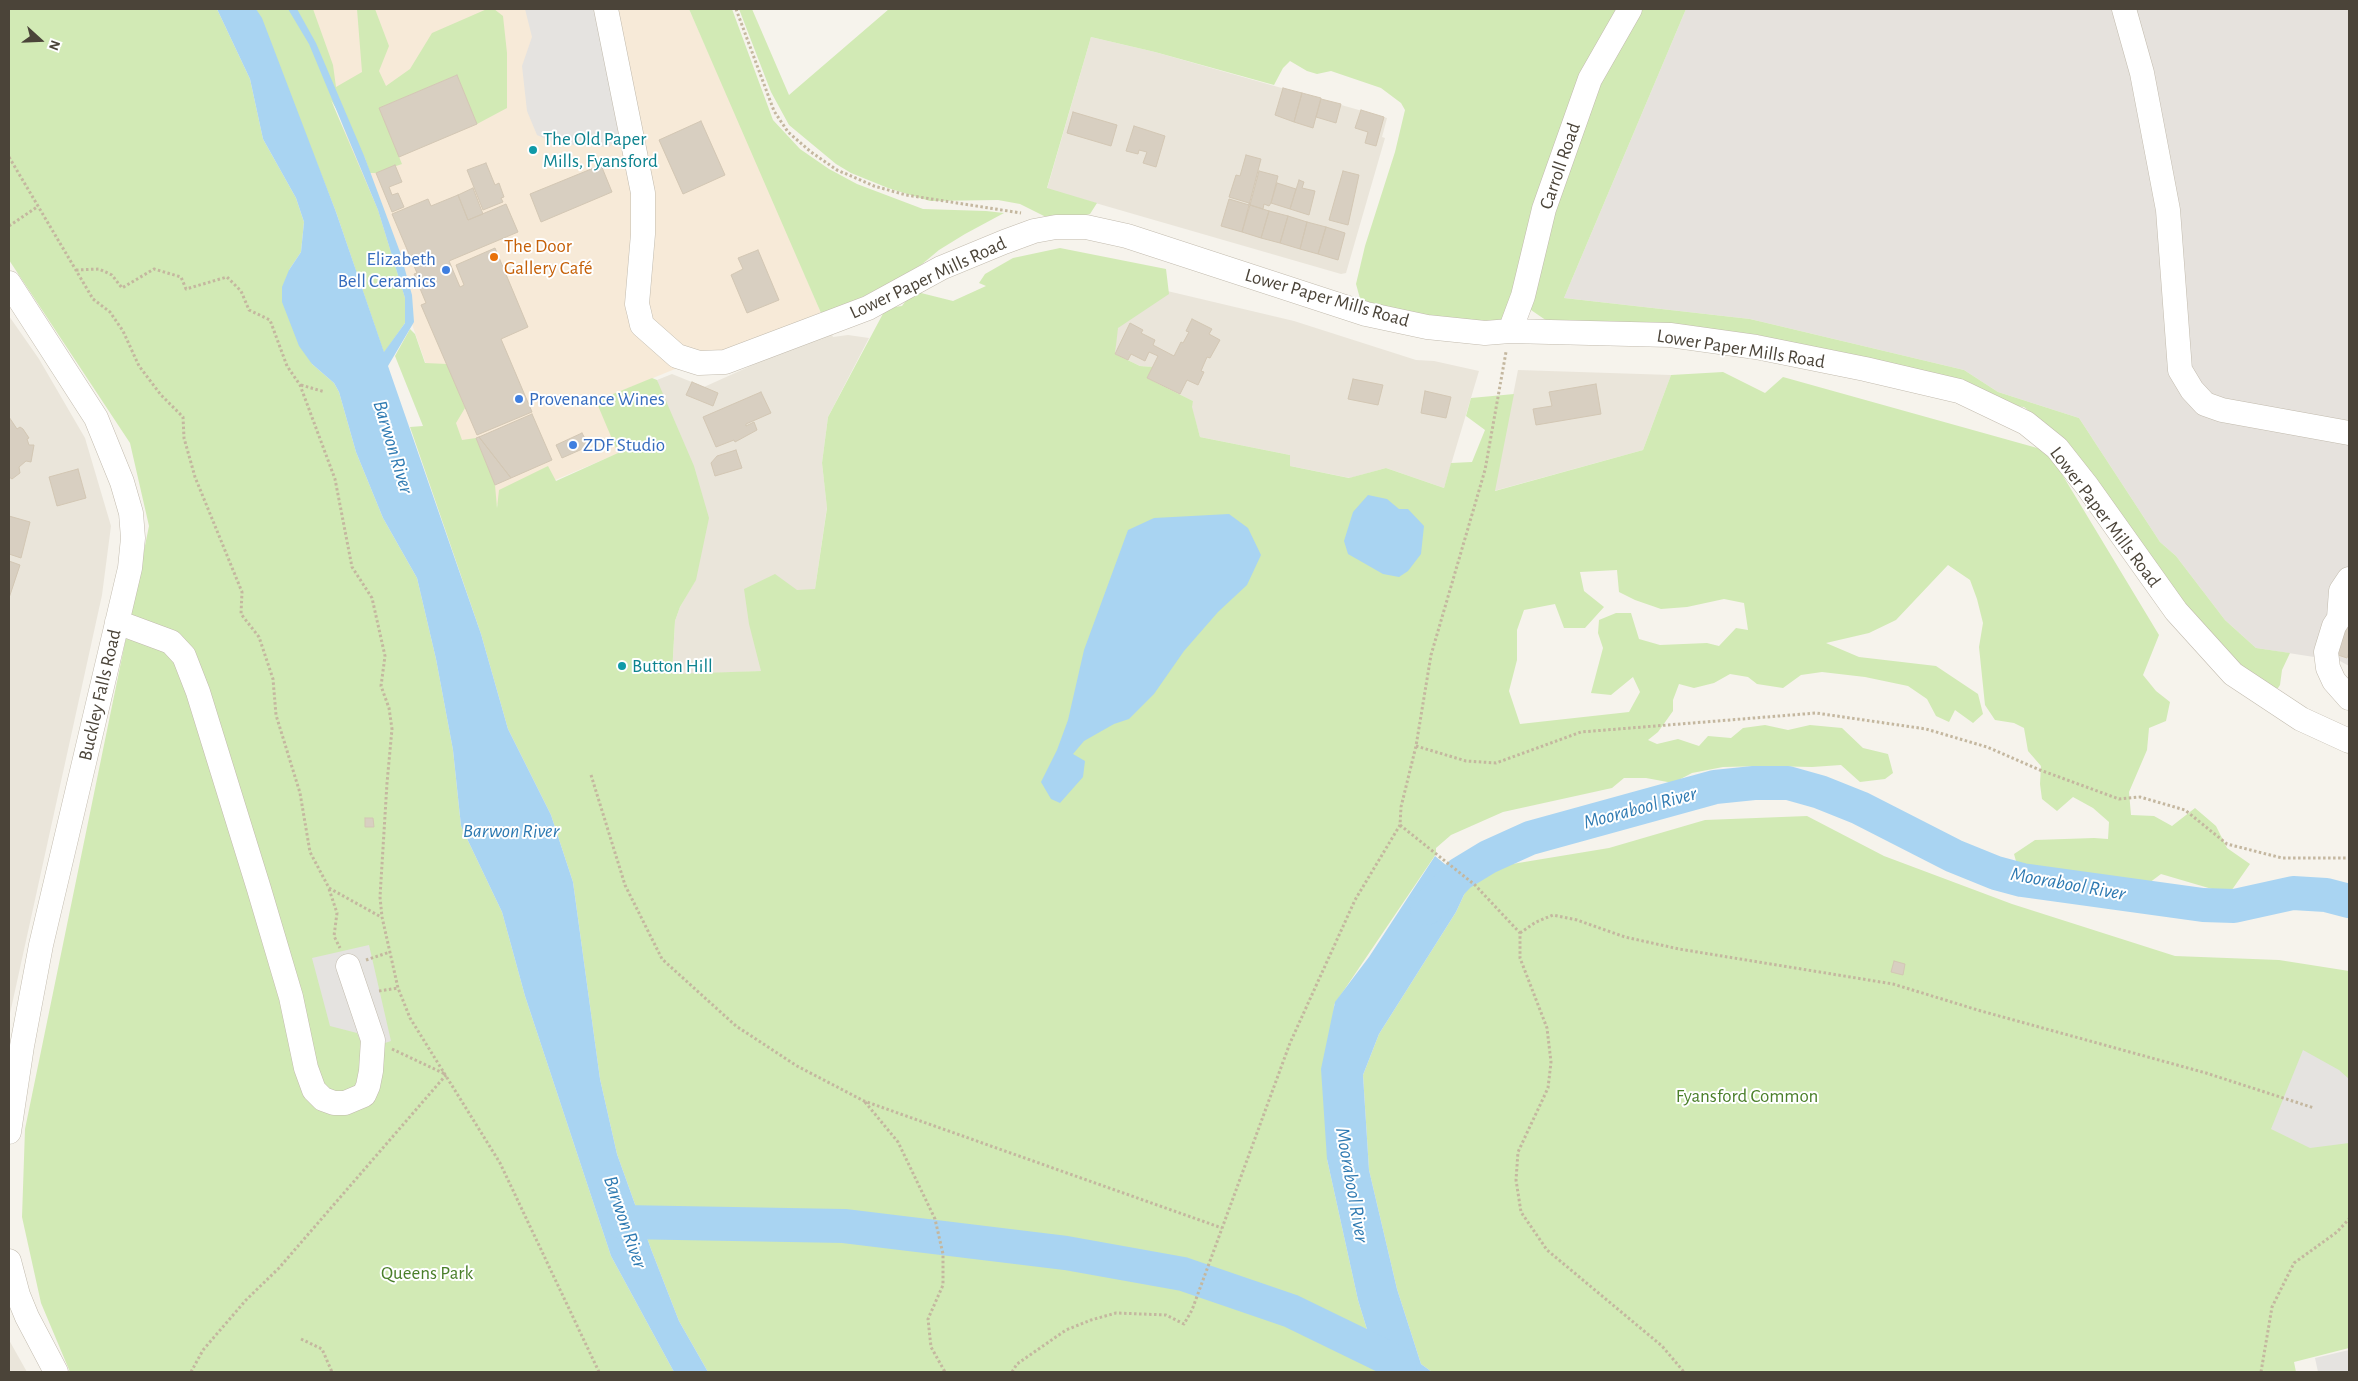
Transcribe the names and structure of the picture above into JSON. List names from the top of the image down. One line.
{"streets":{"street":["Carroll Road","Lower Paper Mills Road","Buckley Falls Road"]},"crossings":[["Carroll Road","Lower Paper Mills Road"]],"water":["Barwon River","Moorabool River"],"parks":["Fyansford Common","Queens Park"],"places":["The Old Paper Mills, Fyansford","The Door Gallery Café","Elizabeth Bell Ceramics","Provenance Wines","ZDF Studio","Button Hill"],"north":"right"}
